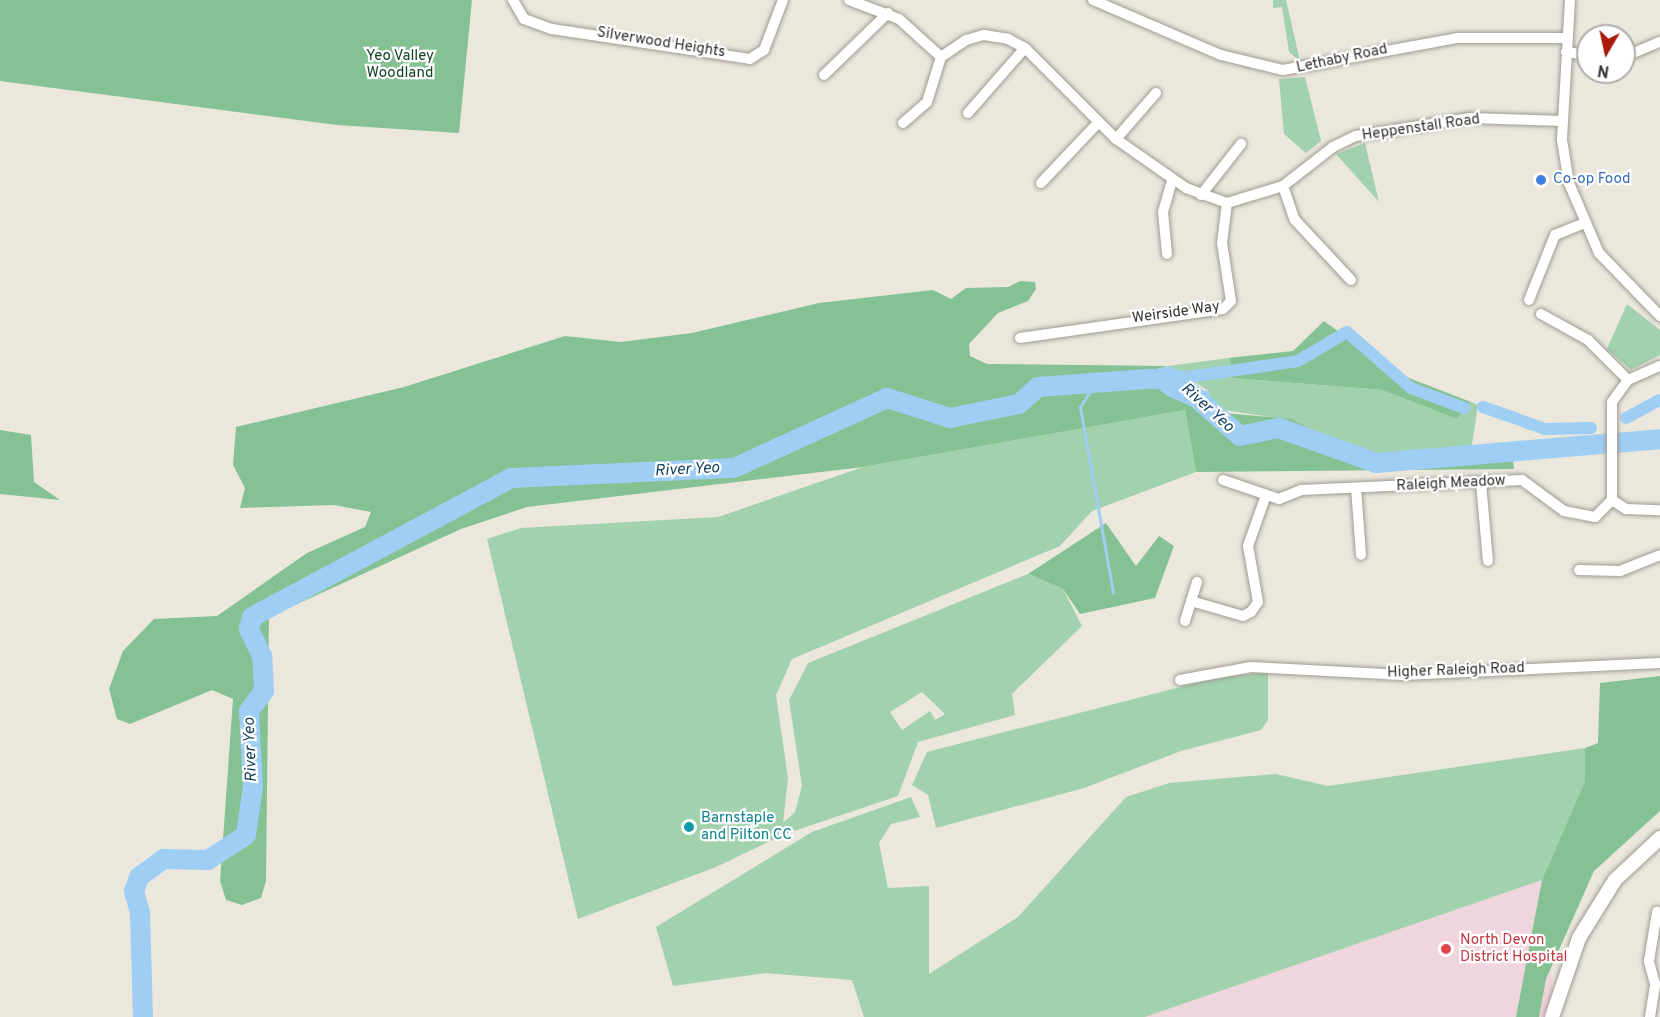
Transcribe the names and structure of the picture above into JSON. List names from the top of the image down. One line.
{"streets":{"street":["Silverwood Heights","Lethaby Road","Heppenstall Road","Weirside Way","Raleigh Meadow","Higher Raleigh Road"]},"crossings":[["Heppenstall Road","Weirside Way"]],"water":["River Yeo"],"parks":["Yeo Valley Woodland"],"places":["Co-op Food","Barnstaple and Pilton CC","North Devon District Hospital"],"north":"bottom"}
